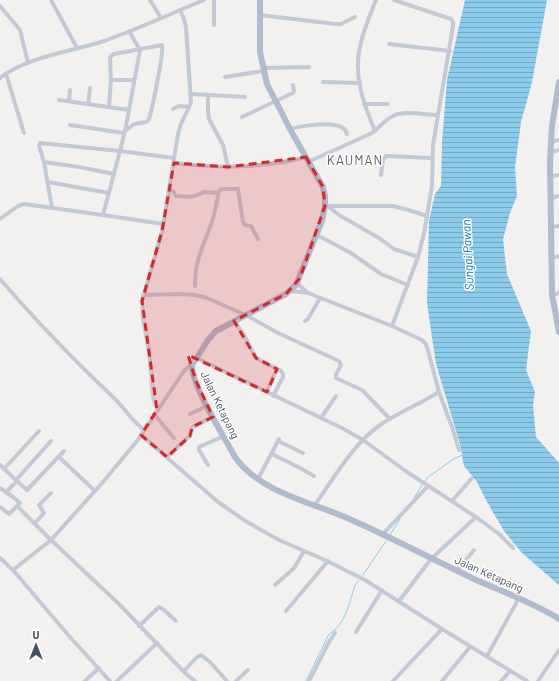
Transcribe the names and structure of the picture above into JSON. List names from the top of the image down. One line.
{"streets":{"main road":["Jalan Ketapang"]},"districts":["KAUMAN"],"water":["Sungai Pawan"],"north":"top"}
